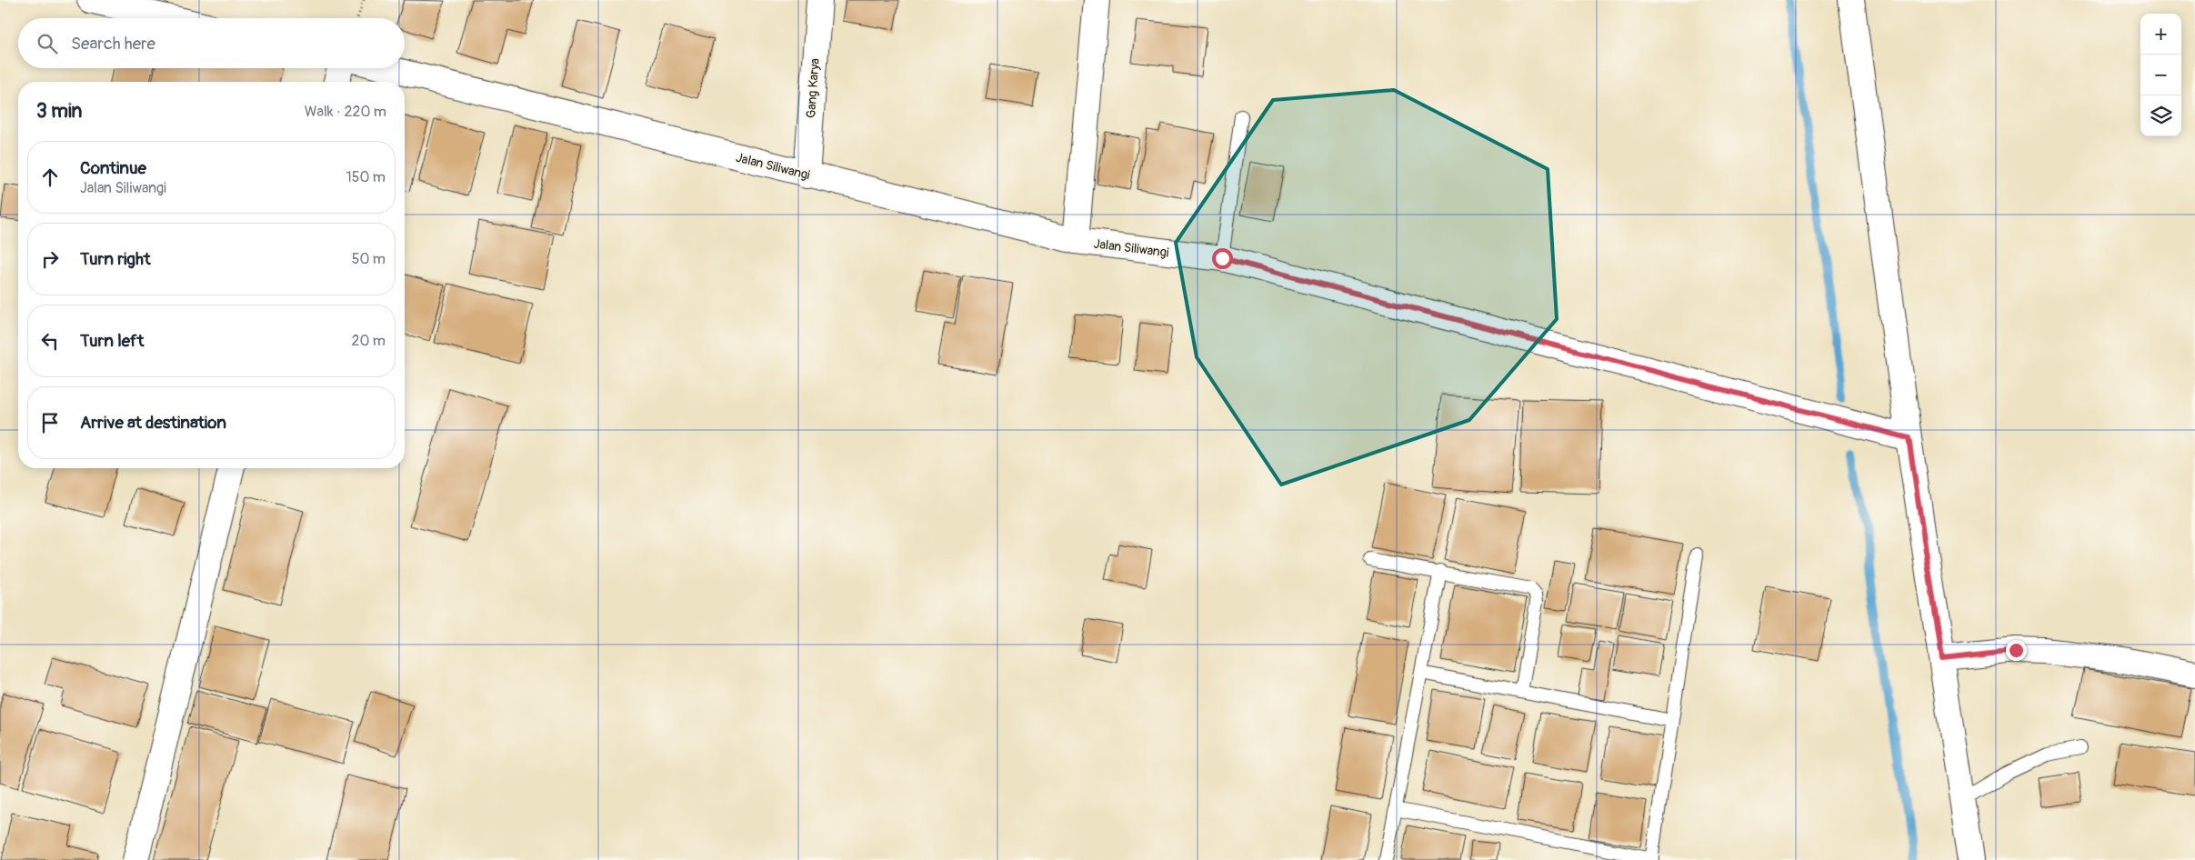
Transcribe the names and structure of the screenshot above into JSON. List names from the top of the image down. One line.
{"streets":{"street":["Gang Karya","Jalan Siliwangi"]},"crossings":[["Gang Karya","Jalan Siliwangi"]],"page":{"map_buttons":["+","−"],"search":"Search here","heading":["3 min","Walk · 220 m"],"list":[["Continue","Jalan Siliwangi","150 m"],["Turn right","50 m"],["Turn left","20 m"],"Arrive at destination"]}}
